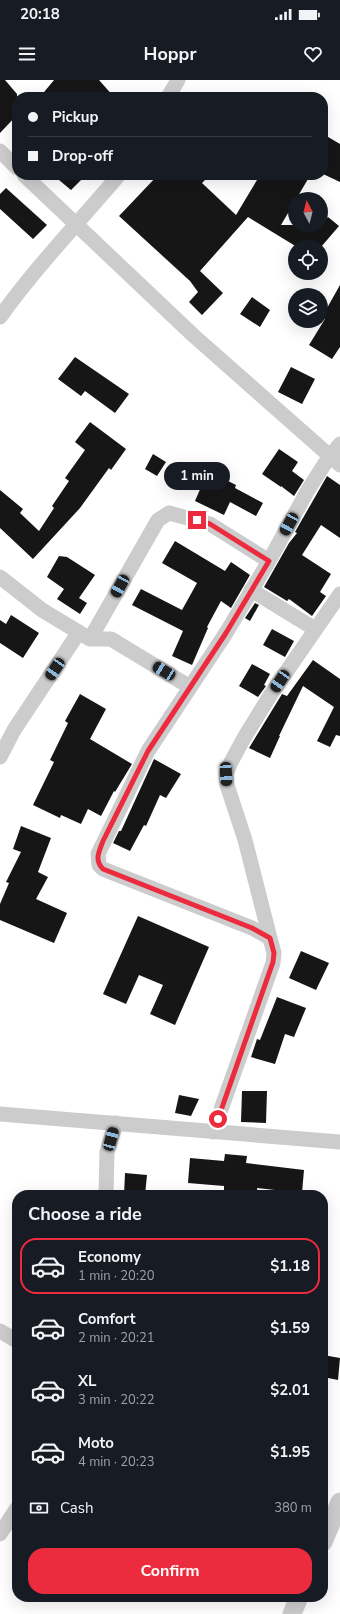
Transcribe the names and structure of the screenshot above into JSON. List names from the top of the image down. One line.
{"north":"top","page":{"status":"20:18","header":"Hoppr","banner":["Pickup","Drop-off"],"bubble":"1 min","heading":"Choose a ride","list":[{"name":"Economy","note":"1 min · 20:20","value":"$1.18"},{"name":"Comfort","note":"2 min · 20:21","value":"$1.59"},{"name":"XL","note":"3 min · 20:22","value":"$2.01"},{"name":"Moto","note":"4 min · 20:23","value":"$1.95"}],"pay":["Cash","380 m"],"buttons":"Confirm"}}
